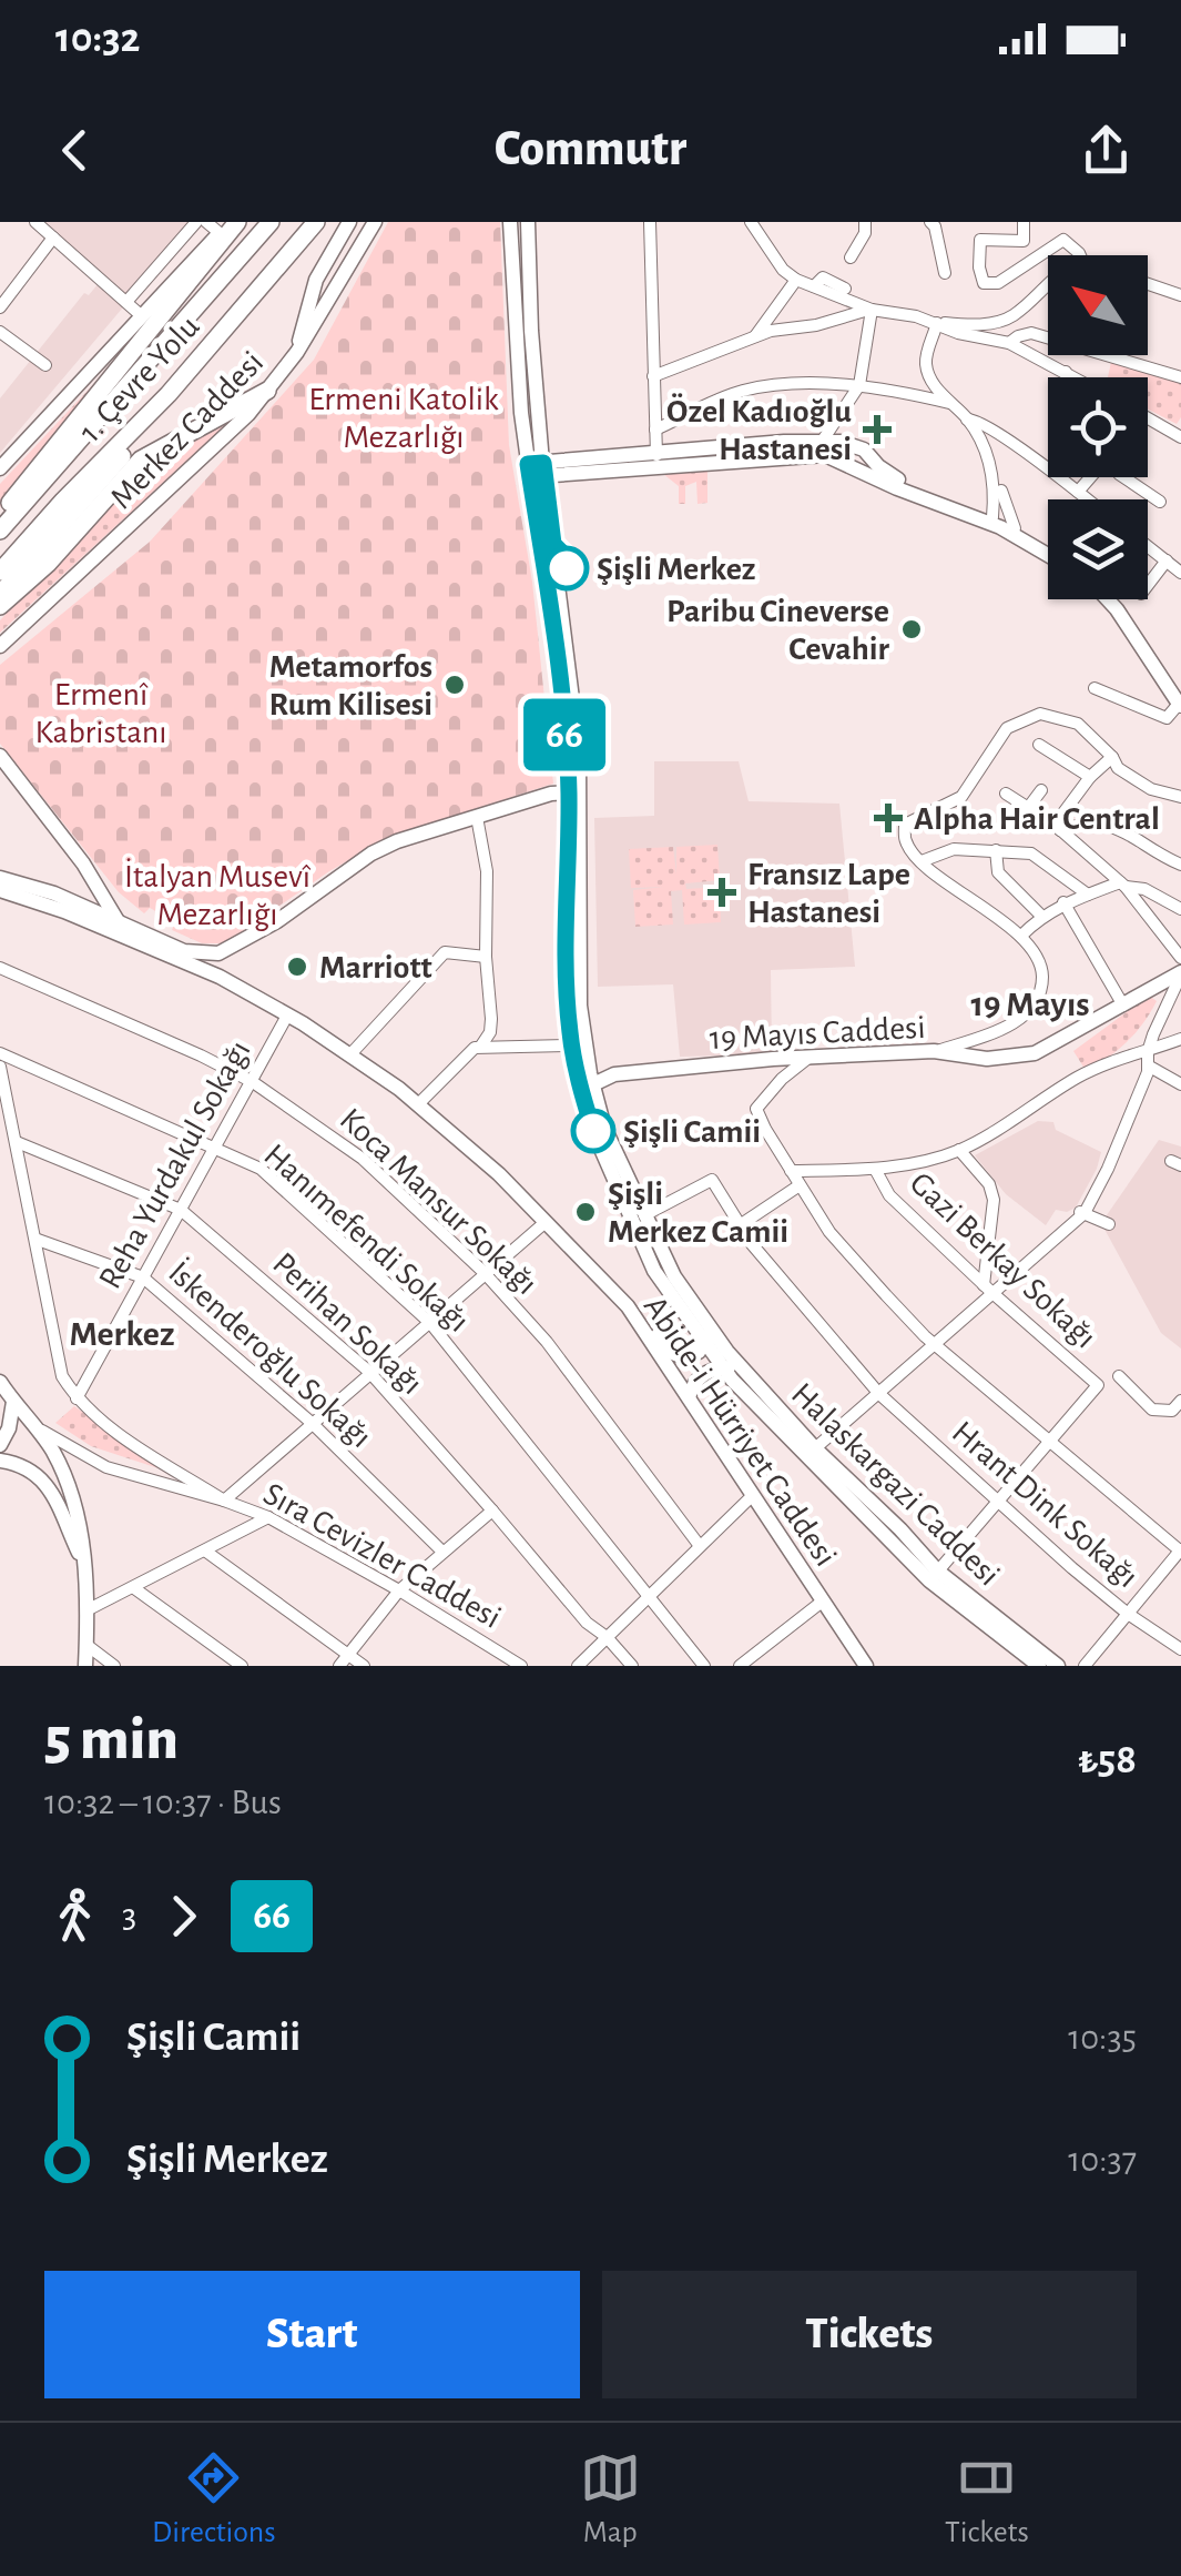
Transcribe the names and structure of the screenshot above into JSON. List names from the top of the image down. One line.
{"streets":{"highway":["1. Çevre Yolu"],"main road":["Merkez Caddesi","19 Mayıs Caddesi","Abide-i Hürriyet Caddesi","Halaskargazi Caddesi"],"street":["Reha Yurdakul Sokağı","Koca Mansur Sokağı","Hanımefendi Sokağı","Gazi Berkay Sokağı","Perihan Sokağı","İskenderoğlu Sokağı","Hrant Dink Sokağı","Sıra Cevizler Caddesi"]},"crossings":[["Reha Yurdakul Sokağı","Koca Mansur Sokağı"],["Reha Yurdakul Sokağı","Hanımefendi Sokağı"],["Reha Yurdakul Sokağı","Perihan Sokağı"],["Reha Yurdakul Sokağı","İskenderoğlu Sokağı"],["Reha Yurdakul Sokağı","Abide-i Hürriyet Caddesi"]],"districts":["19 Mayıs","Merkez"],"parks":["Ermeni Katolik Mezarlığı","Ermenî Kabristanı","İtalyan Musevî Mezarlığı"],"places":{"health":["Özel Kadıoğlu Hastanesi","Alpha Hair Central","Fransız Lape Hastanesi"],"other":["Şişli Merkez","Paribu Cineverse Cevahir","Metamorfos Rum Kilisesi","Marriott","Şişli Camii","Şişli Merkez Camii"]},"lines":["bus line 66"],"north":"top left","page":{"status":"10:32","header":"Commutr","on_map":"66","heading":["5 min","10:32 – 10:37 · Bus","₺58"],"legs":["3","66"],"list":[{"name":"Şişli Camii","value":"10:35"},{"name":"Şişli Merkez","value":"10:37"}],"buttons":["Start","Tickets"],"tabs":["Directions","Map","Tickets"]}}
